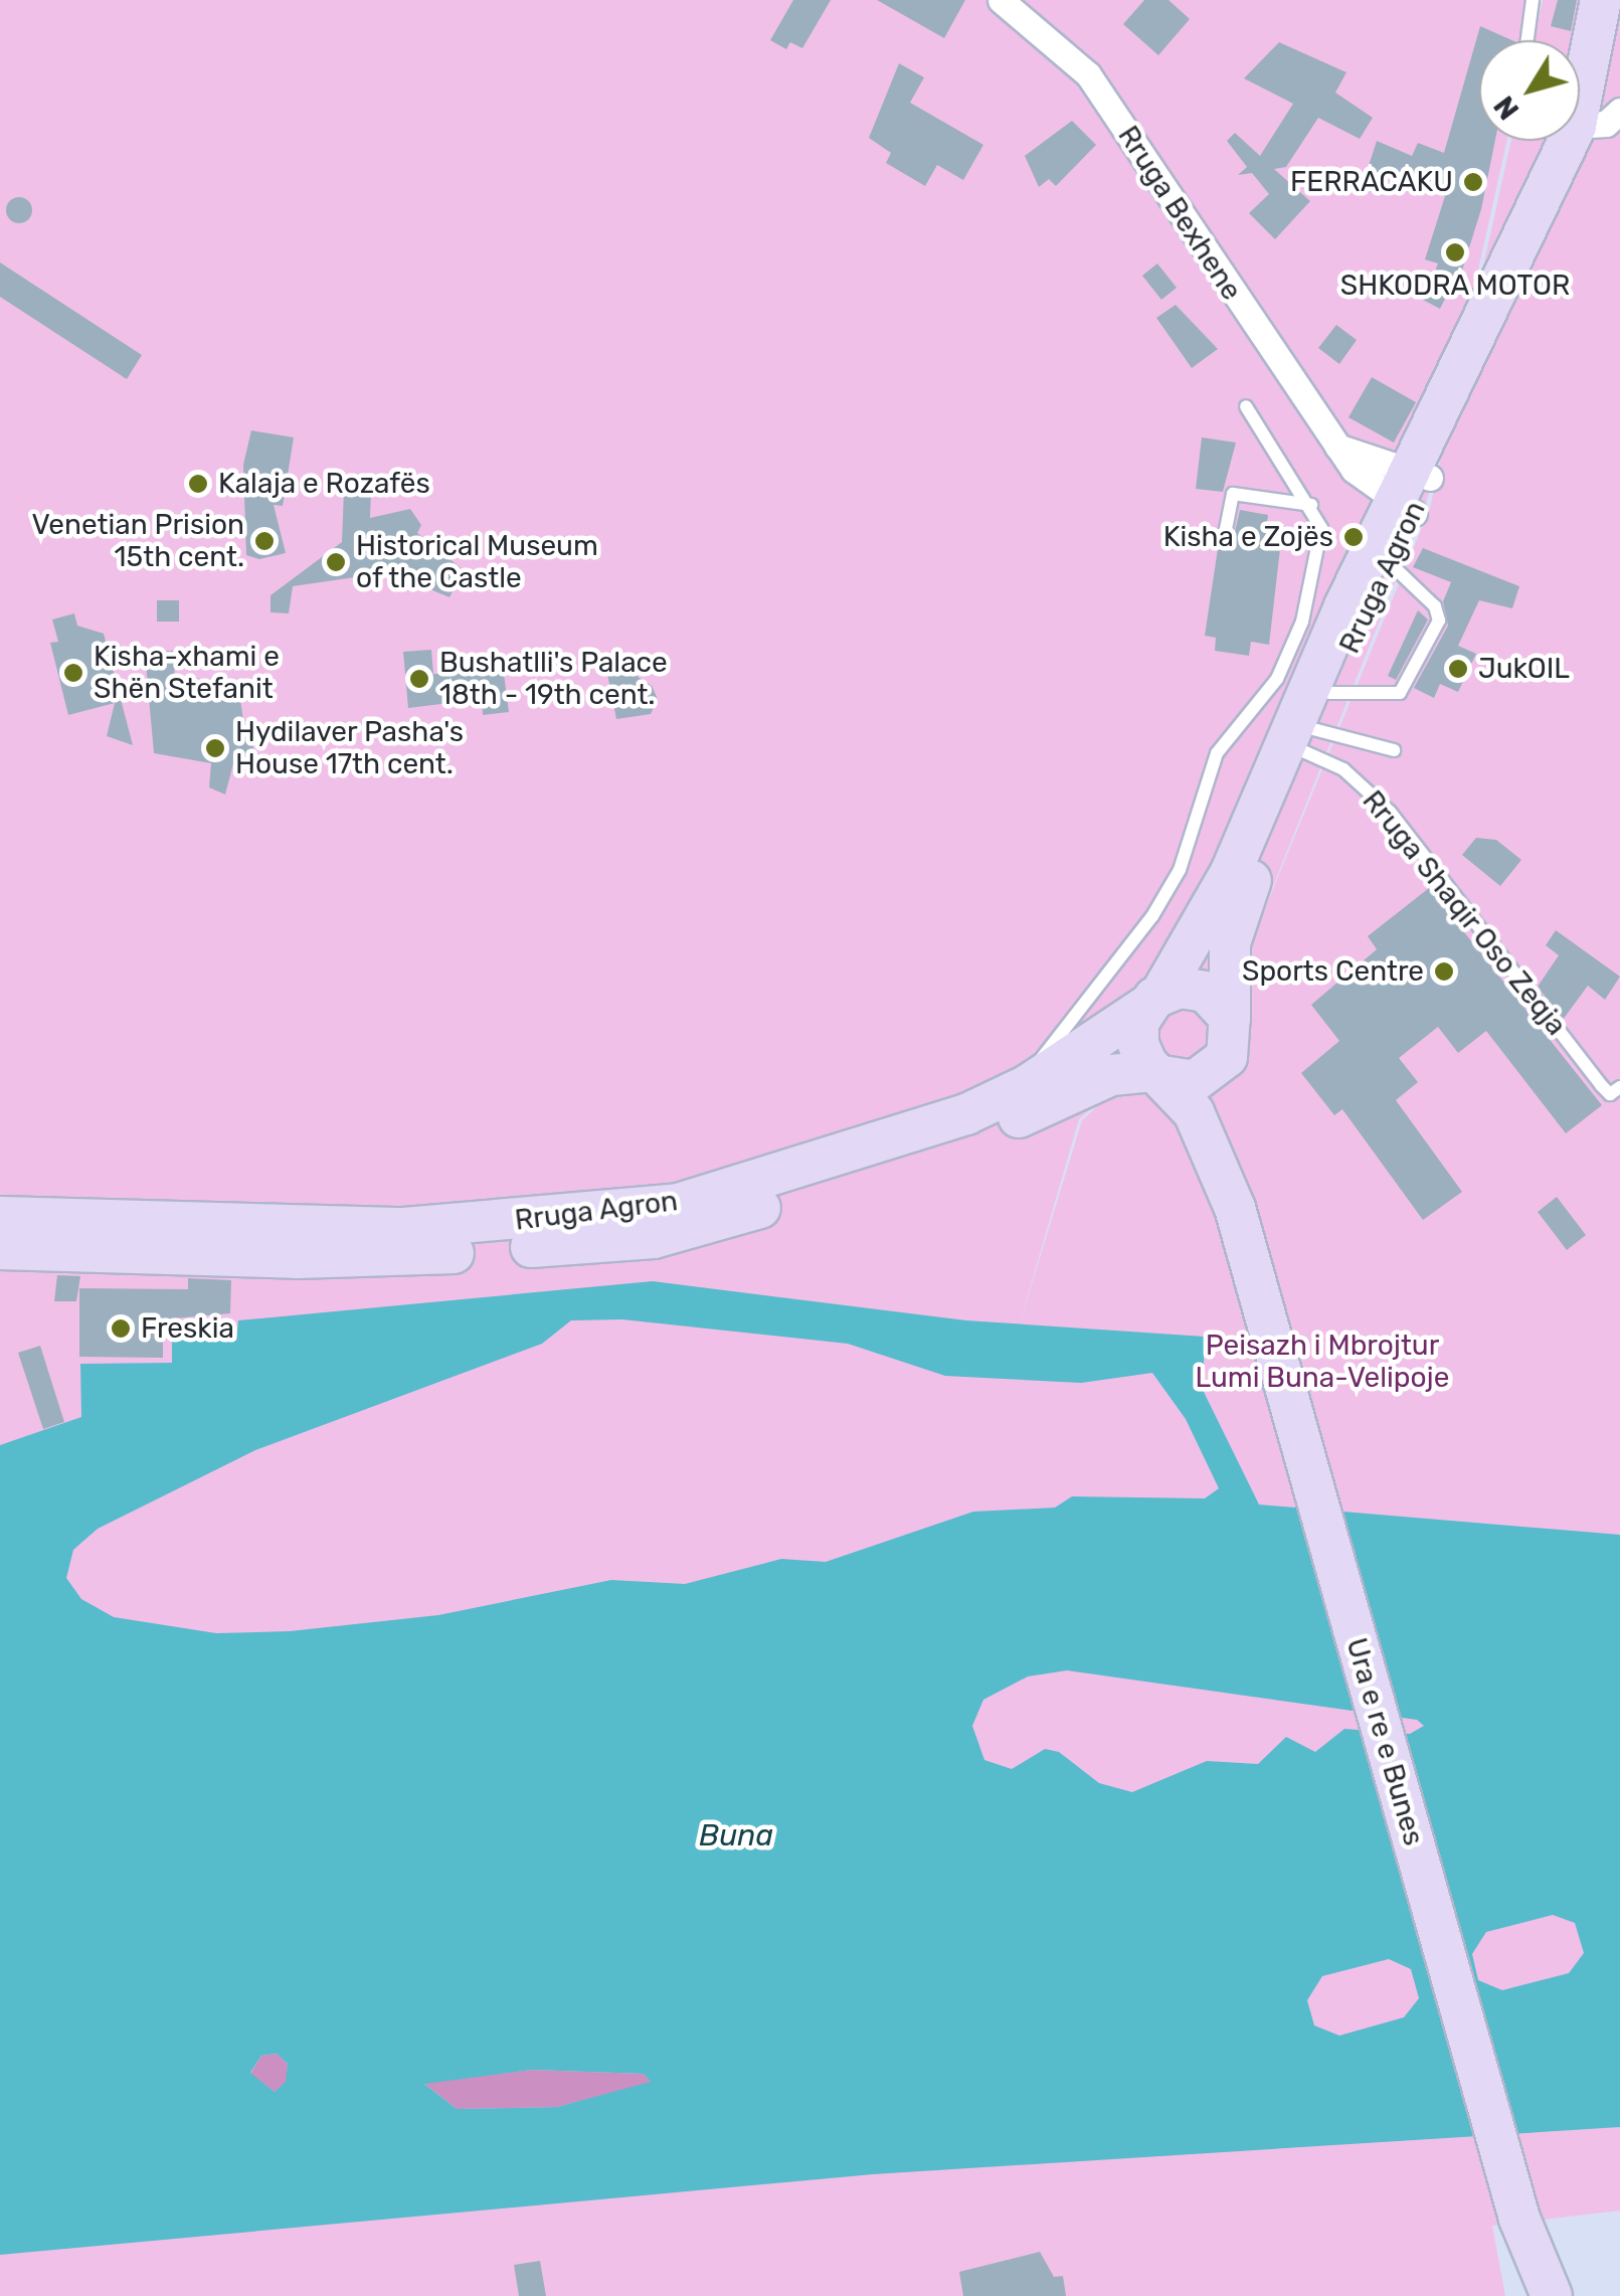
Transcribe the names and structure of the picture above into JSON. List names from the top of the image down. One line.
{"streets":{"main road":["Rruga Agron","Ura e re e Bunes"],"street":["Rruga Bexhene"],"lane":["Rruga Shaqir Oso Zeqja"]},"crossings":[["Rruga Bexhene","Rruga Agron"],["Rruga Agron","Rruga Shaqir Oso Zeqja"]],"water":["Buna"],"parks":["Peisazh i Mbrojtur Lumi Buna-Velipoje"],"places":["FERRACAKU","SHKODRA MOTOR","Kalaja e Rozafës","Kisha e Zojës","Venetian Prision 15th cent.","Historical Museum of the Castle","JukOIL","Kisha-xhami e Shën Stefanit","Bushatlli's Palace 18th - 19th cent.","Hydilaver Pasha's House 17th cent.","Sports Centre","Freskia"],"north":"bottom left"}
